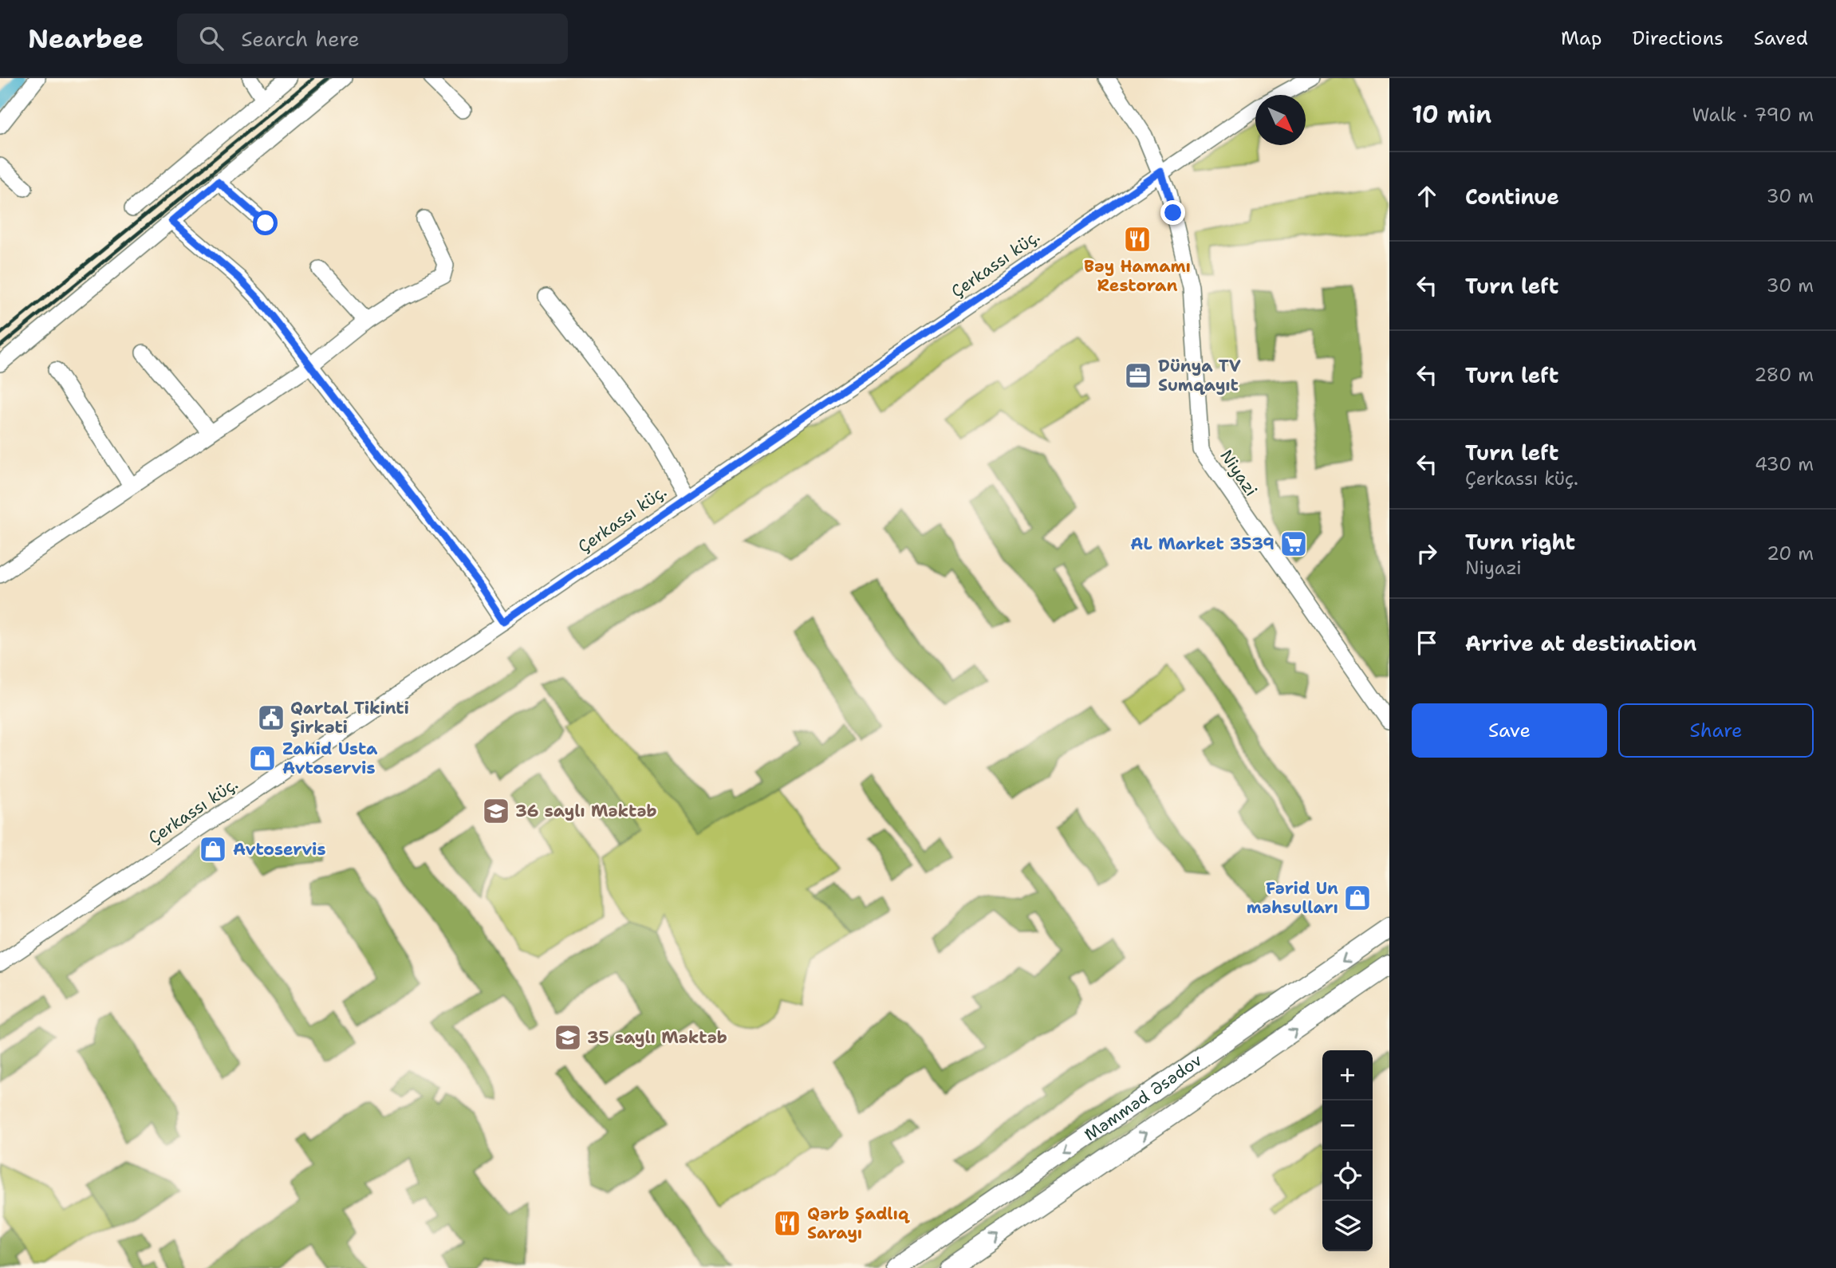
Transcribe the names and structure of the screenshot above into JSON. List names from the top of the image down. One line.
{"streets":{"main road":["Məmməd Əsədov"],"street":["Çerkassı küç.","Niyazi"]},"crossings":[["Çerkassı küç.","Niyazi"]],"places":{"restaurant":["Bәy Hamamı Restoran","Qәrb Şadlıq Sarayı"],"office":["Dünya TV Sumqayıt"],"supermarket":["AL Market 3539"],"public building":["Qartal Tikinti Şirkәti"],"shop":["Zahid Usta Avtoservis","Avtoservis","Fərid Un məhsulları"],"school or university":["36 saylı Məktəb","35 saylı Məktəb"]},"north":"bottom right","page":{"header":"Nearbee","search":"Search here","nav":["Map","Directions","Saved"],"heading":["10 min","Walk · 790 m"],"list":[["Continue","30 m"],["Turn left","30 m"],["Turn left","280 m"],["Turn left","Çerkassı küç.","430 m"],["Turn right","Niyazi","20 m"],"Arrive at destination"],"buttons":["Save","Share"],"map_buttons":["+","−"]}}
